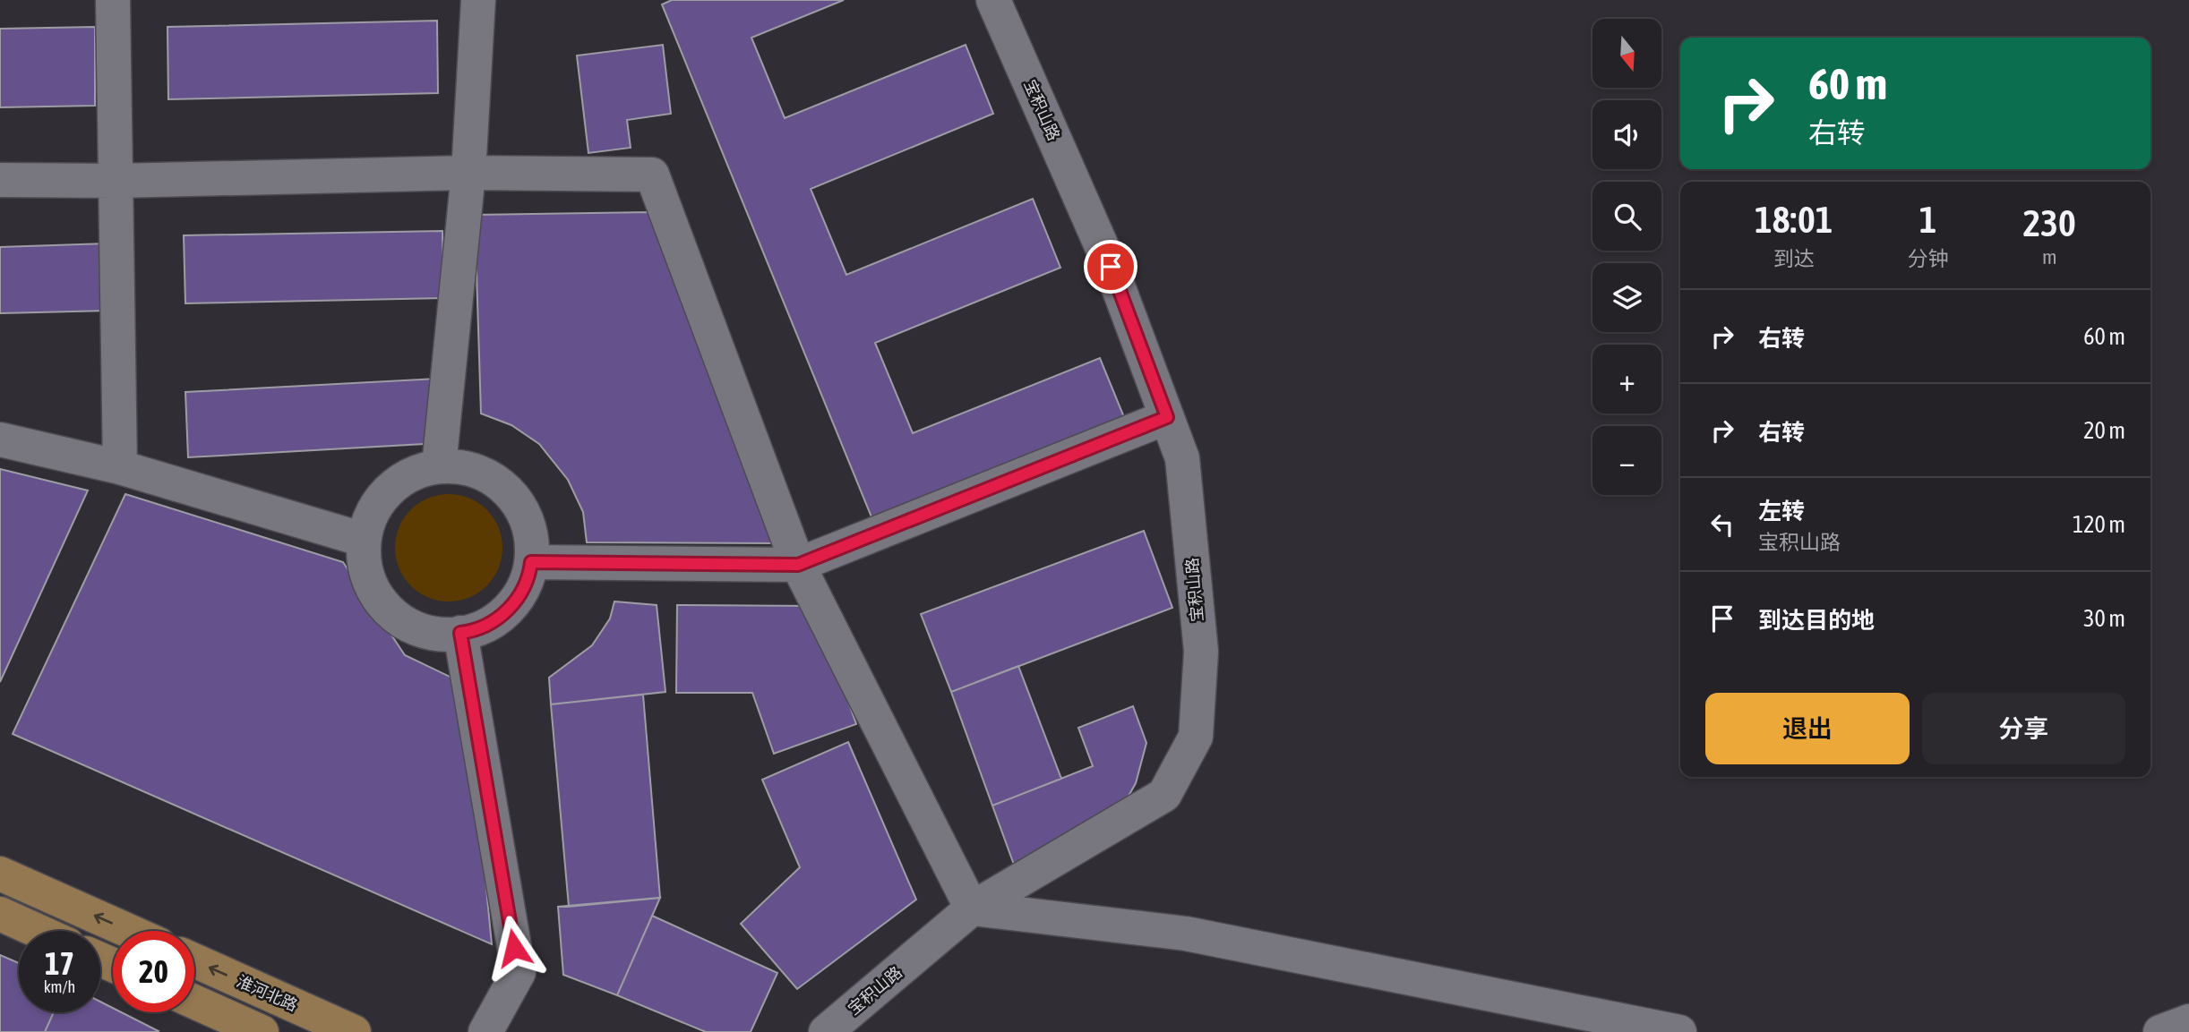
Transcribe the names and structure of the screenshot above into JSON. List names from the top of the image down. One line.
{"streets":{"main road":["淮河北路"],"street":["宝积山路"]},"north":"bottom","page":{"map_buttons":["+","−"],"turn":["60 m","右转"],"eta":["18:01","到达","1","分钟","230","m"],"list":[{"name":"右转","value":"60 m"},{"name":"右转","value":"20 m"},{"name":"左转","note":"宝积山路","value":"120 m"},{"name":"到达目的地","value":"30 m"}],"buttons":["退出","分享"],"speed":"17 km/h","limit":"20"}}
